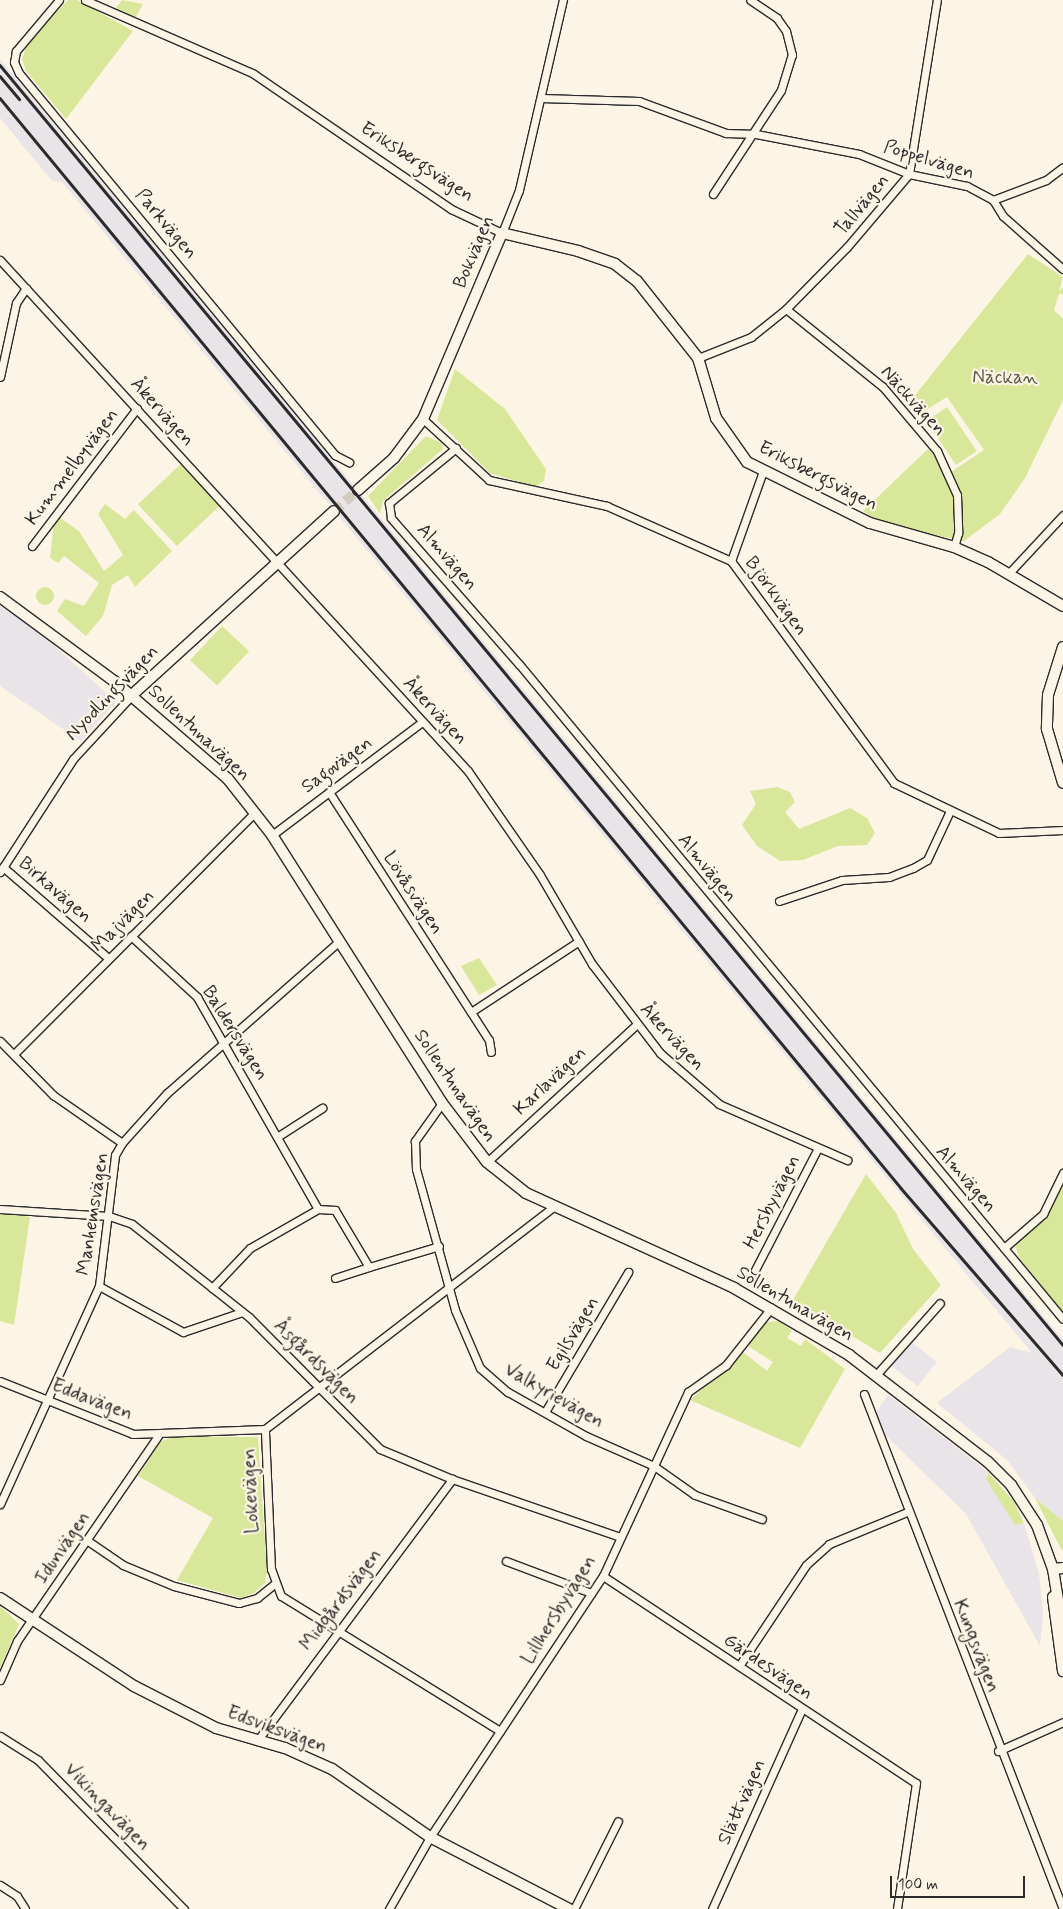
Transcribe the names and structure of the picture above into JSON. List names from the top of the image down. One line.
{"streets":{"street":["Poppelvägen","Eriksbergsvägen","Tallvägen","Parkvägen","Bokvägen","Näckvägen","Åkervägen","Kummelbyvägen","Almvägen","Björkvägen","Nyodlingsvägen","Sollentunavägen","Sagovägen","Birkavägen","Lövåsvägen","Majvägen","Baldersvägen","Karlavägen","Hersbyvägen","Manhemsvägen","Egilsvägen","Åsgårdsvägen","Valkyrievägen","Eddavägen","Lokevägen","Idunvägen","Midgårdsvägen","Lillhersbyvägen","Kungsvägen","Gärdesvägen","Edsviksvägen","Slättvägen","Vikingavägen"]},"crossings":[["Poppelvägen","Tallvägen"],["Poppelvägen","Bokvägen"],["Eriksbergsvägen","Tallvägen"],["Eriksbergsvägen","Bokvägen"],["Eriksbergsvägen","Näckvägen"],["Tallvägen","Näckvägen"],["Bokvägen","Björkvägen"],["Åkervägen","Kummelbyvägen"],["Åkervägen","Nyodlingsvägen"],["Åkervägen","Sagovägen"],["Åkervägen","Karlavägen"],["Åkervägen","Hersbyvägen"],["Almvägen","Björkvägen"],["Nyodlingsvägen","Sollentunavägen"],["Nyodlingsvägen","Birkavägen"],["Sollentunavägen","Sagovägen"],["Sollentunavägen","Majvägen"],["Sollentunavägen","Karlavägen"],["Sollentunavägen","Manhemsvägen"],["Sollentunavägen","Valkyrievägen"],["Sollentunavägen","Lokevägen"],["Sollentunavägen","Lillhersbyvägen"],["Sagovägen","Lövåsvägen"],["Birkavägen","Majvägen"],["Majvägen","Baldersvägen"],["Baldersvägen","Manhemsvägen"],["Manhemsvägen","Åsgårdsvägen"],["Manhemsvägen","Eddavägen"],["Egilsvägen","Valkyrievägen"],["Åsgårdsvägen","Lokevägen"],["Åsgårdsvägen","Midgårdsvägen"],["Åsgårdsvägen","Lillhersbyvägen"],["Valkyrievägen","Lokevägen"],["Valkyrievägen","Lillhersbyvägen"],["Eddavägen","Lokevägen"],["Eddavägen","Idunvägen"],["Idunvägen","Edsviksvägen"],["Midgårdsvägen","Edsviksvägen"],["Lillhersbyvägen","Gärdesvägen"],["Lillhersbyvägen","Edsviksvägen"],["Gärdesvägen","Slättvägen"]],"parks":["Näckan"],"scale_bar":"100 m"}
